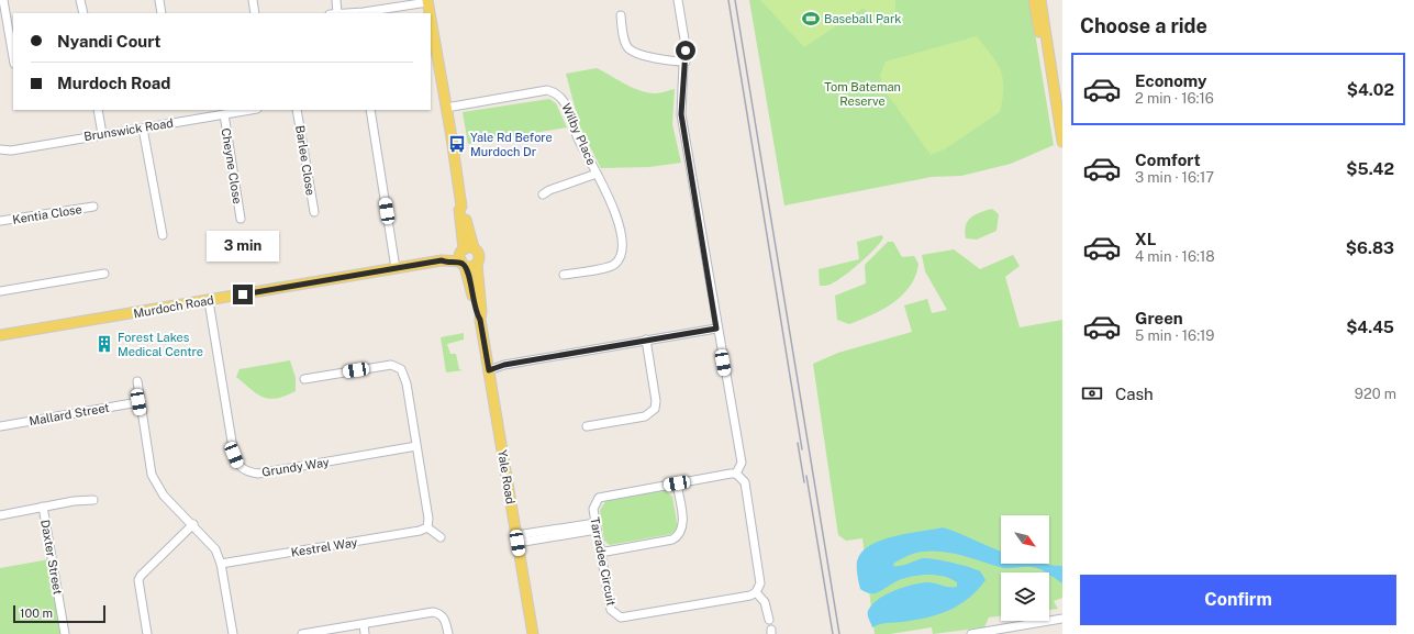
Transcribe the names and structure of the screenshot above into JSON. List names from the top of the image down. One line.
{"streets":{"main road":["Murdoch Road","Yale Road"],"street":["Brunswick Road","Wilby Place","Barlee Close","Cheyne Close","Kentia Close","Mallard Street","Grundy Way","Kestrel Way","Daxter Street","Tarradee Circuit"]},"crossings":[["Brunswick Road","Cheyne Close"],["Wilby Place","Yale Road"],["Murdoch Road","Grundy Way"],["Murdoch Road","Yale Road"]],"parks":["Tom Bateman Reserve"],"places":{"sports":["Baseball Park"],"bus stop":["Yale Rd Before Murdoch Dr"],"building":["Forest Lakes Medical Centre"]},"scale_bar":"100 m","north":"bottom right","page":{"heading":"Choose a ride","banner":["Nyandi Court","Murdoch Road"],"list":[{"name":"Economy","note":"2 min · 16:16","value":"$4.02"},{"name":"Comfort","note":"3 min · 16:17","value":"$5.42"},{"name":"XL","note":"4 min · 16:18","value":"$6.83"},{"name":"Green","note":"5 min · 16:19","value":"$4.45"}],"bubble":"3 min","pay":["Cash","920 m"],"buttons":"Confirm","scale":"100 m"}}
